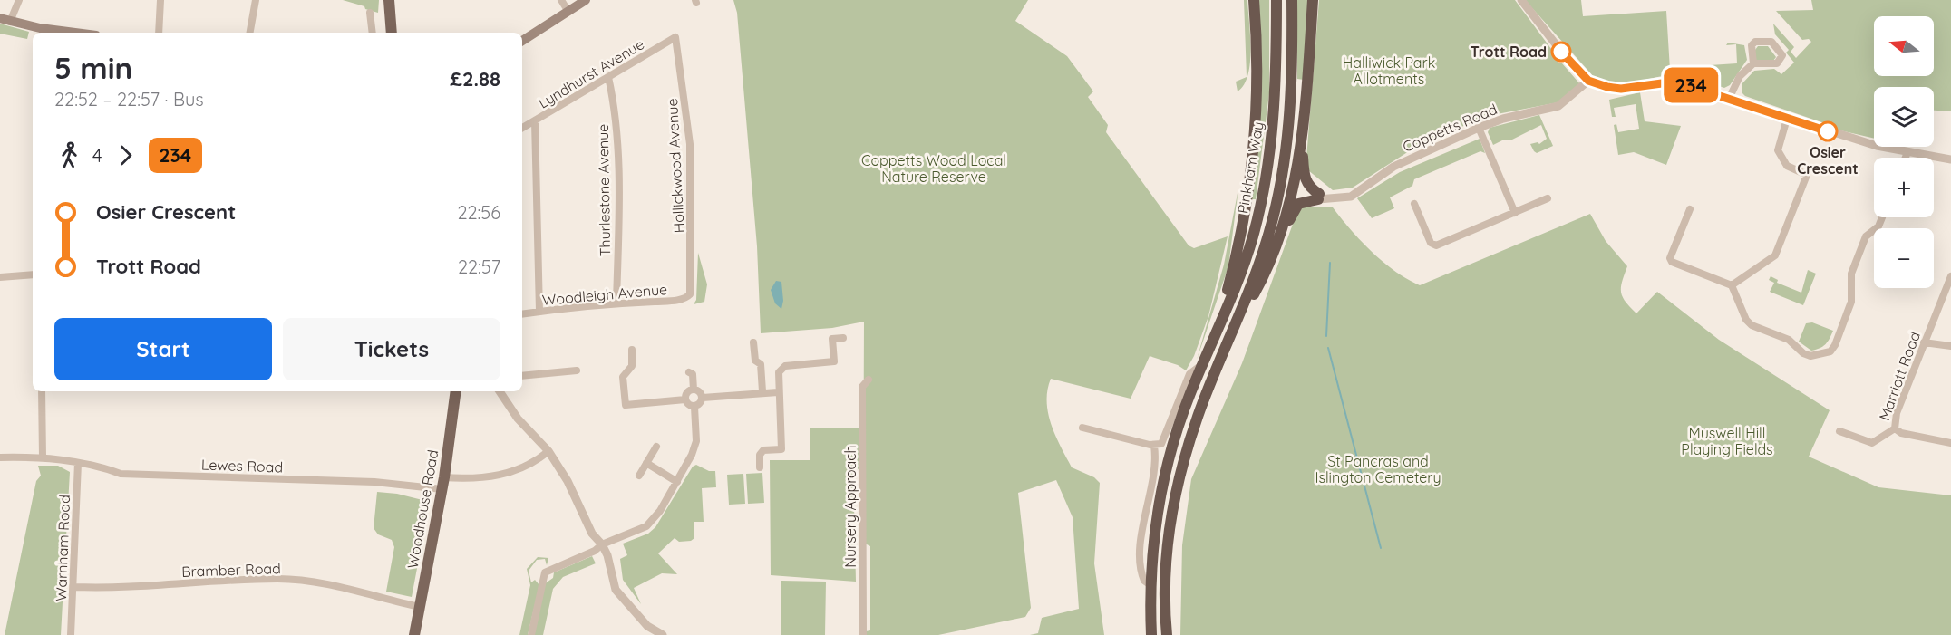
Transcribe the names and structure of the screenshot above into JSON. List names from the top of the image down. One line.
{"streets":{"highway":["Pinkham Way"],"main road":["Woodhouse Road"],"street":["Lyndhurst Avenue","Coppetts Road","Hollickwood Avenue","Thurlestone Avenue","Woodleigh Avenue","Marriott Road","Lewes Road","Nursery Approach","Warnham Road","Bramber Road"]},"crossings":[["Lyndhurst Avenue","Hollickwood Avenue"],["Lyndhurst Avenue","Thurlestone Avenue"],["Hollickwood Avenue","Woodleigh Avenue"],["Thurlestone Avenue","Woodleigh Avenue"],["Lewes Road","Woodhouse Road"],["Lewes Road","Warnham Road"],["Woodhouse Road","Bramber Road"],["Warnham Road","Bramber Road"]],"parks":["Halliwick Park Allotments","Coppetts Wood Local Nature Reserve","Muswell Hill Playing Fields","St Pancras and Islington Cemetery"],"places":["Trott Road","Osier Crescent"],"lines":["bus line 234"],"north":"left","page":{"on_map":"234","map_buttons":["+","−"],"heading":["5 min","22:52 – 22:57 · Bus","£2.88"],"legs":["4","234"],"list":[{"name":"Osier Crescent","value":"22:56"},{"name":"Trott Road","value":"22:57"}],"buttons":["Start","Tickets"]}}
